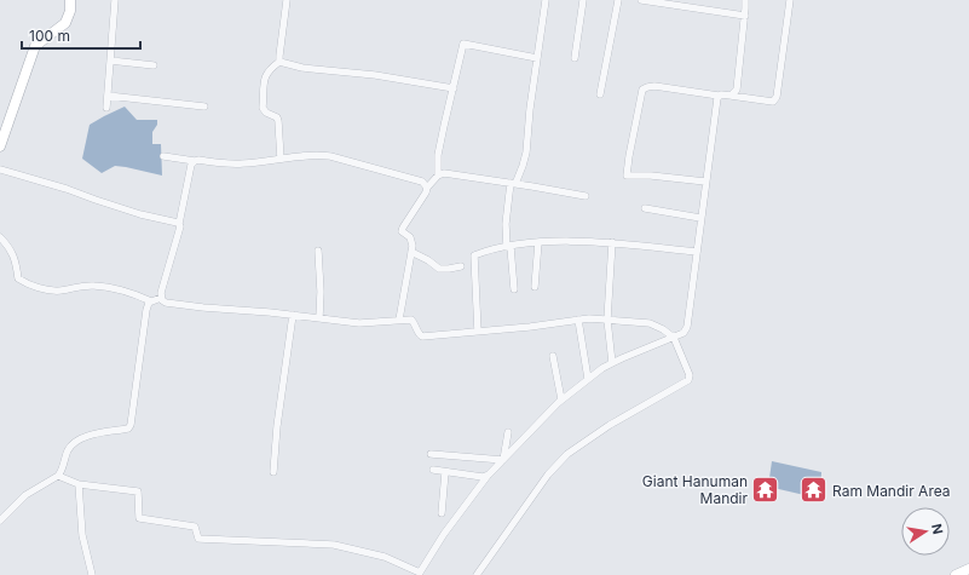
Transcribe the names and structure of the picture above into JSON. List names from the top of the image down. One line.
{"places":{"temple":["Giant Hanuman Mandir","Ram Mandir Area"]},"scale_bar":"100 m","north":"right"}
